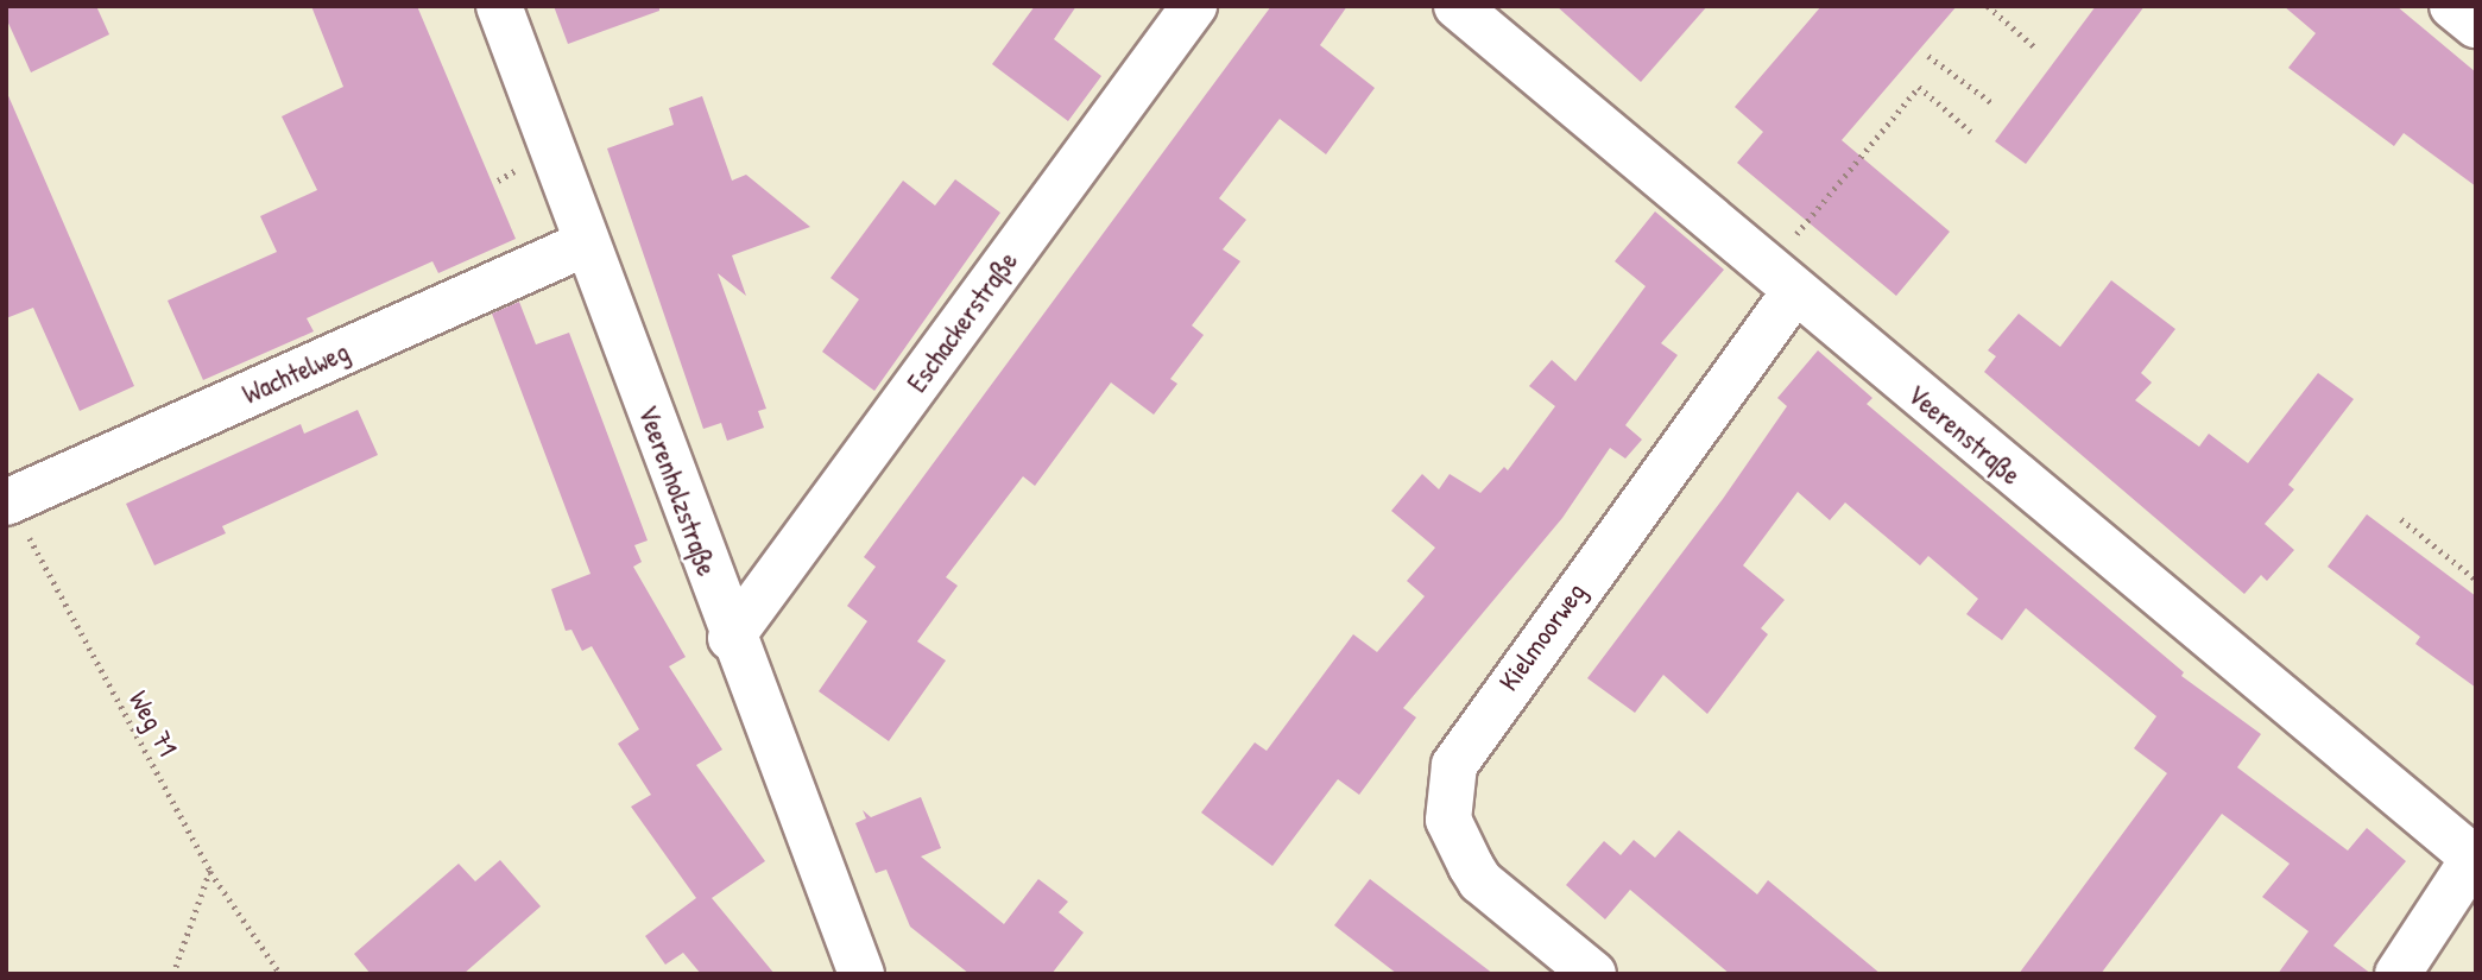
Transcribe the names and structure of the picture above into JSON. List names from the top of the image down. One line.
{"streets":{"street":["Eschackerstraße","Wachtelweg","Veerenstraße","Veerenholzstraße","Kielmoorweg"],"path":["Weg 71"]},"crossings":[["Eschackerstraße","Veerenholzstraße"],["Wachtelweg","Veerenholzstraße"],["Wachtelweg","Weg 71"],["Veerenstraße","Kielmoorweg"]]}
